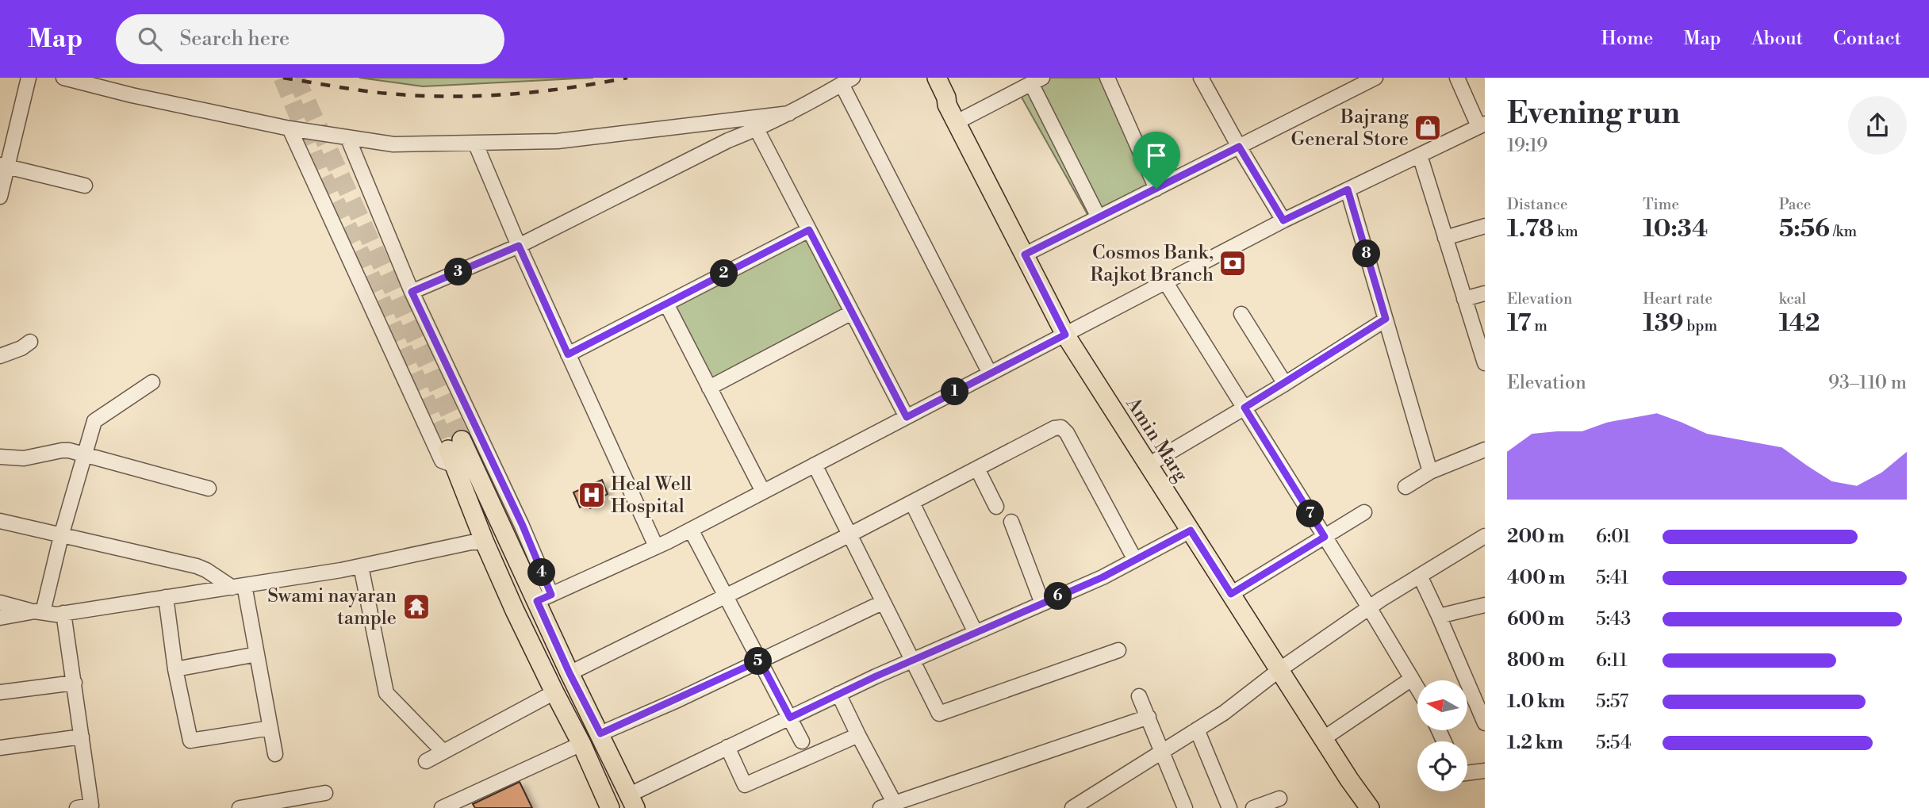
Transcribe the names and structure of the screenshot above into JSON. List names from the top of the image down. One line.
{"streets":{"main road":["Amin Marg"]},"places":{"shop":["Bajrang General Store"],"bank":["Cosmos Bank, Rajkot Branch"],"hospital":["Heal Well Hospital"],"temple":["Swami nayaran tample"]},"north":"left","page":{"header":"Map","search":"Search here","nav":["Home","Map","About","Contact"],"heading":["Evening run","19:19"],"stats":[["Distance","1.78 km"],["Time","10:34"],["Pace","5:56 /km"],["Elevation","17 m"],["Heart rate","139 bpm"],["kcal","142"]],"pins":["8","3","2","1","7","4","6","5"],"chart":["Elevation","93–110 m"],"list":[{"name":"200 m","note":"6:01"},{"name":"400 m","note":"5:41"},{"name":"600 m","note":"5:43"},{"name":"800 m","note":"6:11"},{"name":"1.0 km","note":"5:57"},{"name":"1.2 km","note":"5:54"}]}}
